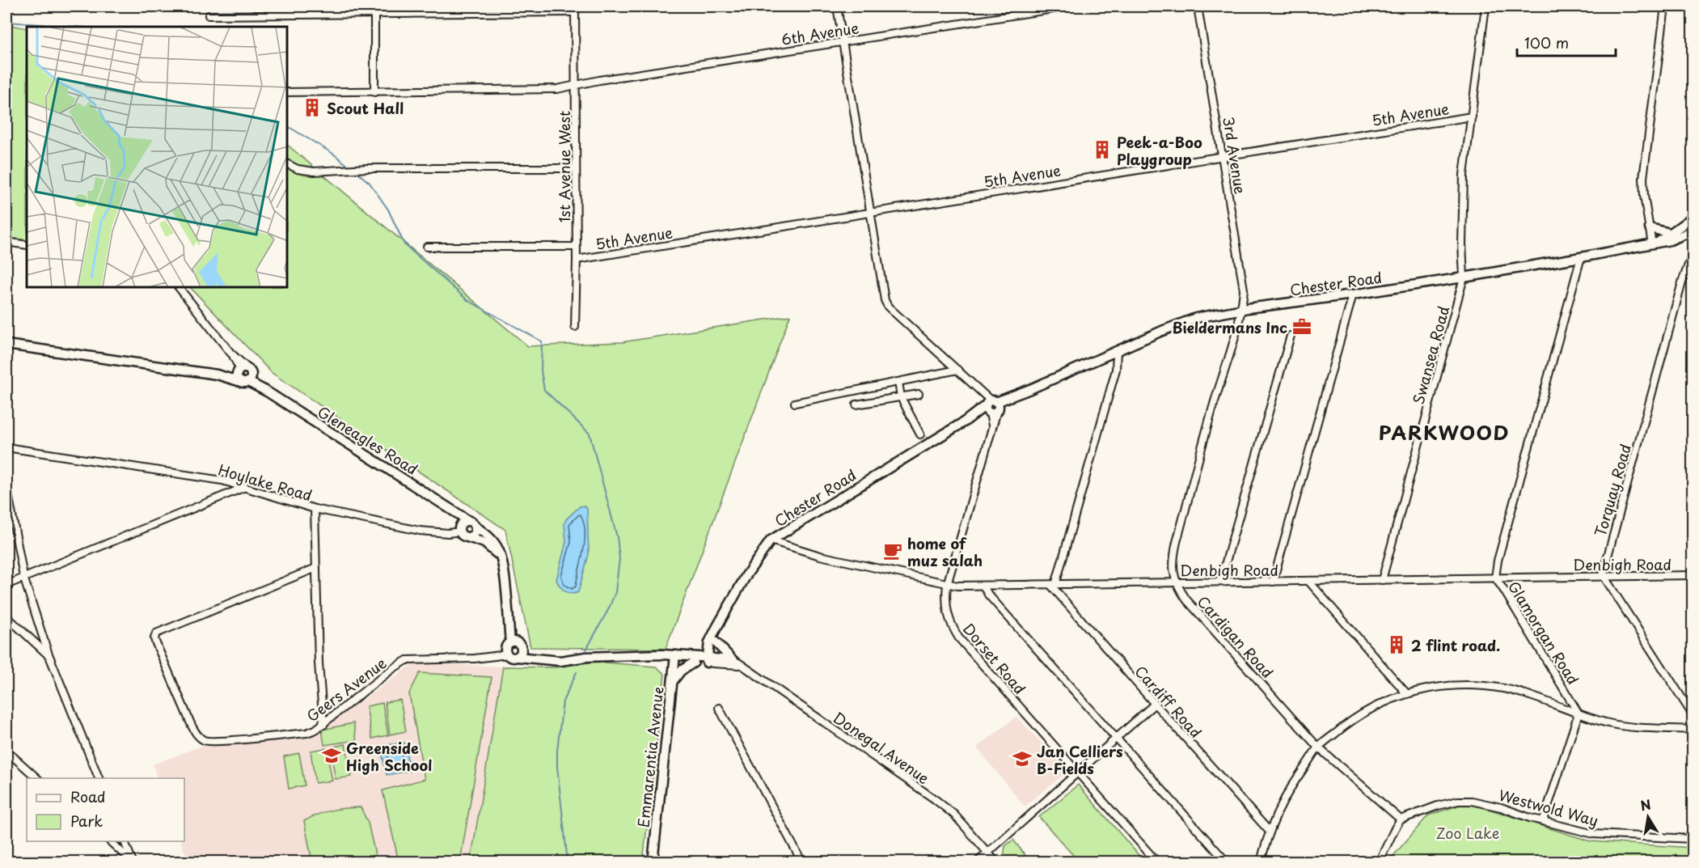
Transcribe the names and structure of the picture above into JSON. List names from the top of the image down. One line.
{"streets":{"street":["6th Avenue","5th Avenue","3rd Avenue","1st Avenue West","Chester Road","Swansea Road","Gleneagles Road","Hoylake Road","Torquay Road","Denbigh Road","Glamorgan Road","Cardigan Road","Dorset Road","Geers Avenue","Cardiff Road","Donegal Avenue","Emmarentia Avenue","Westwold Way"]},"crossings":[["6th Avenue","1st Avenue West"],["5th Avenue","3rd Avenue"],["5th Avenue","1st Avenue West"],["5th Avenue","Swansea Road"],["3rd Avenue","Chester Road"],["3rd Avenue","Cardigan Road"],["Chester Road","Swansea Road"],["Chester Road","Denbigh Road"],["Chester Road","Glamorgan Road"],["Chester Road","Cardigan Road"],["Chester Road","Dorset Road"],["Chester Road","Donegal Avenue"],["Swansea Road","Denbigh Road"],["Gleneagles Road","Geers Avenue"],["Torquay Road","Denbigh Road"],["Denbigh Road","Glamorgan Road"],["Denbigh Road","Cardigan Road"],["Denbigh Road","Dorset Road"],["Denbigh Road","Cardiff Road"],["Cardigan Road","Westwold Way"]],"districts":["PARKWOOD"],"parks":["Zoo Lake"],"places":{"building":["Scout Hall","Peek-a-Boo Playgroup","2 flint road."],"office":["Bieldermans Inc"],"cafe":["home of muz salah"],"school or university":["Greenside High School","Jan Celliers B-Fields"]},"legend":["Road","Park"],"scale_bar":"100 m","north":"top"}
